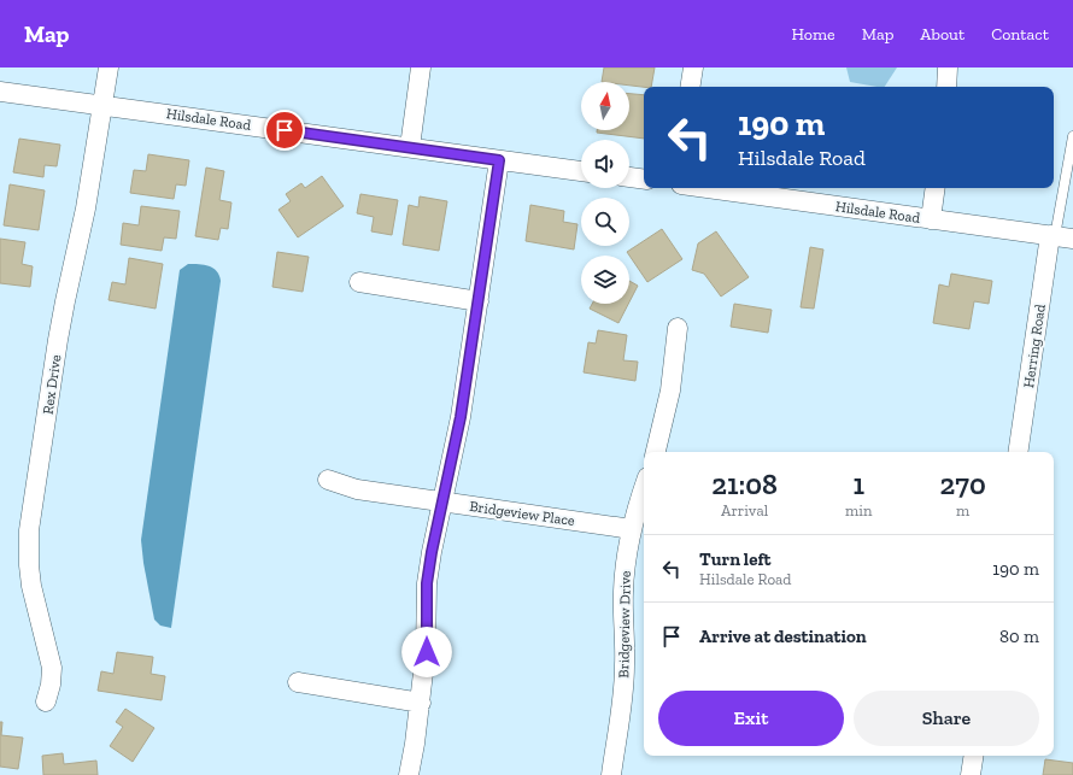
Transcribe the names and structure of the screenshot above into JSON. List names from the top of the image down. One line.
{"streets":{"street":["Hilsdale Road","Herring Road","Rex Drive","Bridgeview Place","Bridgeview Drive"]},"crossings":[["Hilsdale Road","Herring Road"],["Hilsdale Road","Rex Drive"],["Bridgeview Place","Bridgeview Drive"]],"north":"top","page":{"header":"Map","nav":["Home","Map","About","Contact"],"turn":["190 m","Hilsdale Road"],"eta":["21:08","Arrival","1","min","270","m"],"list":[{"name":"Turn left","note":"Hilsdale Road","value":"190 m"},{"name":"Arrive at destination","value":"80 m"}],"buttons":["Exit","Share"]}}
